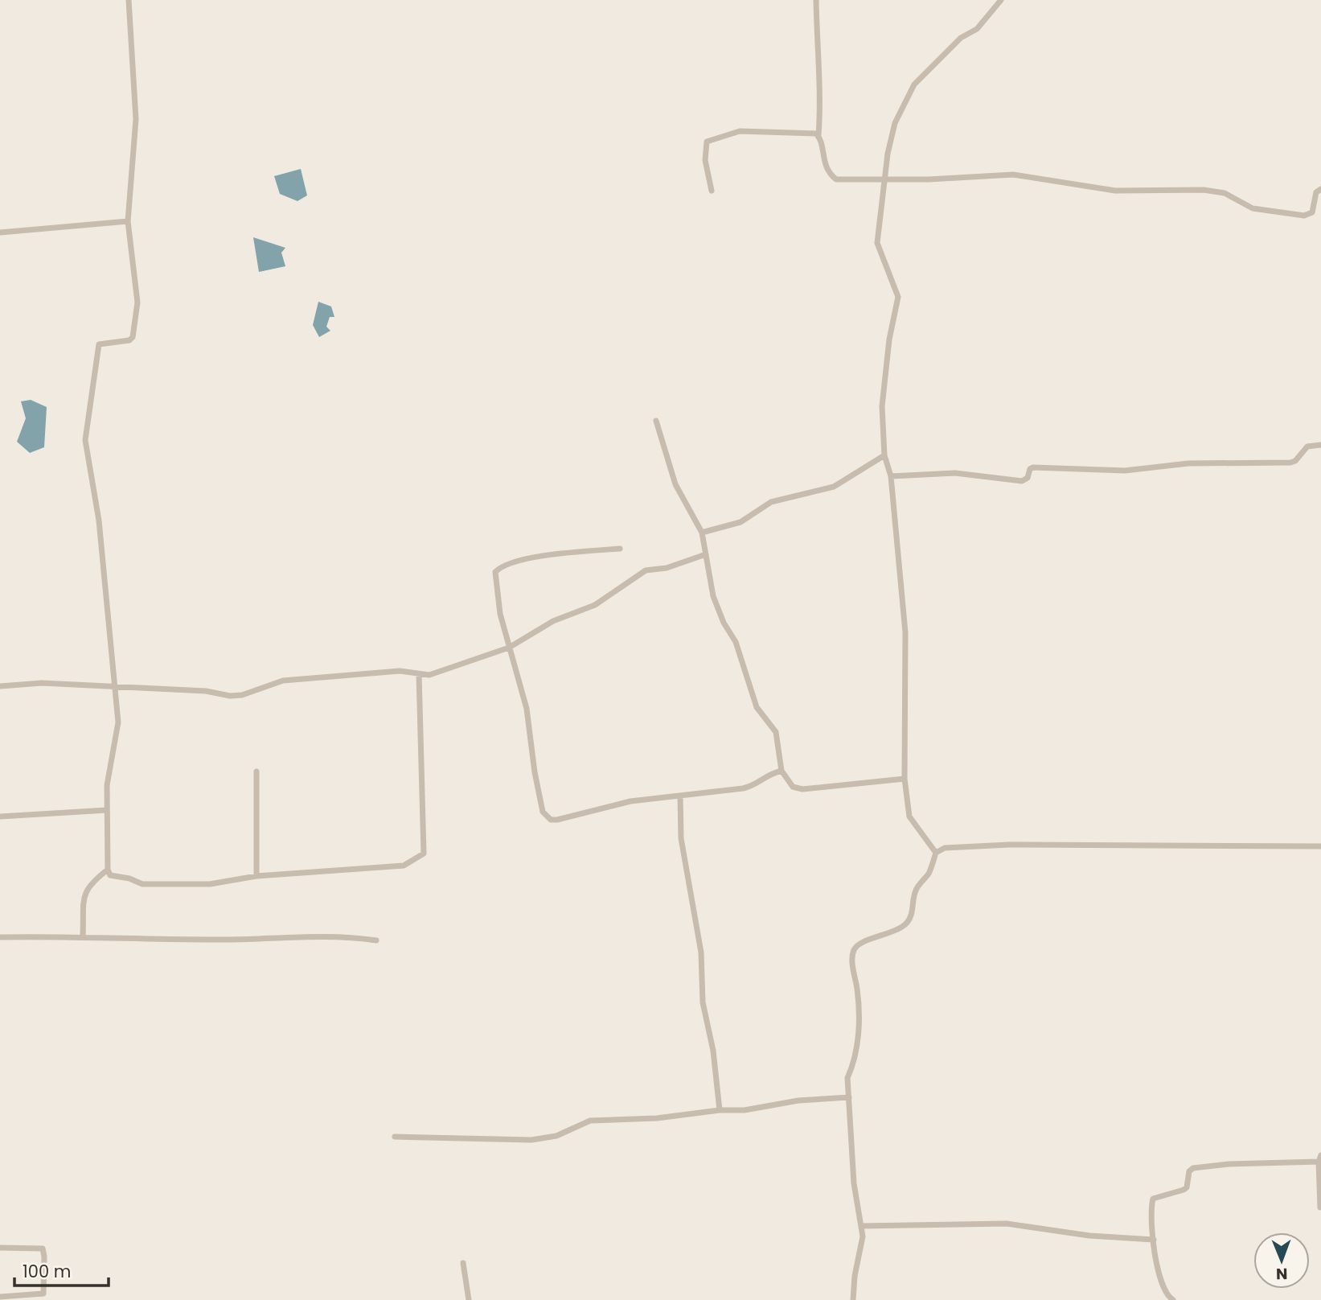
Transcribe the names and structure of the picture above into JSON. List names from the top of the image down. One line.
{"scale_bar":"100 m","north":"bottom"}
